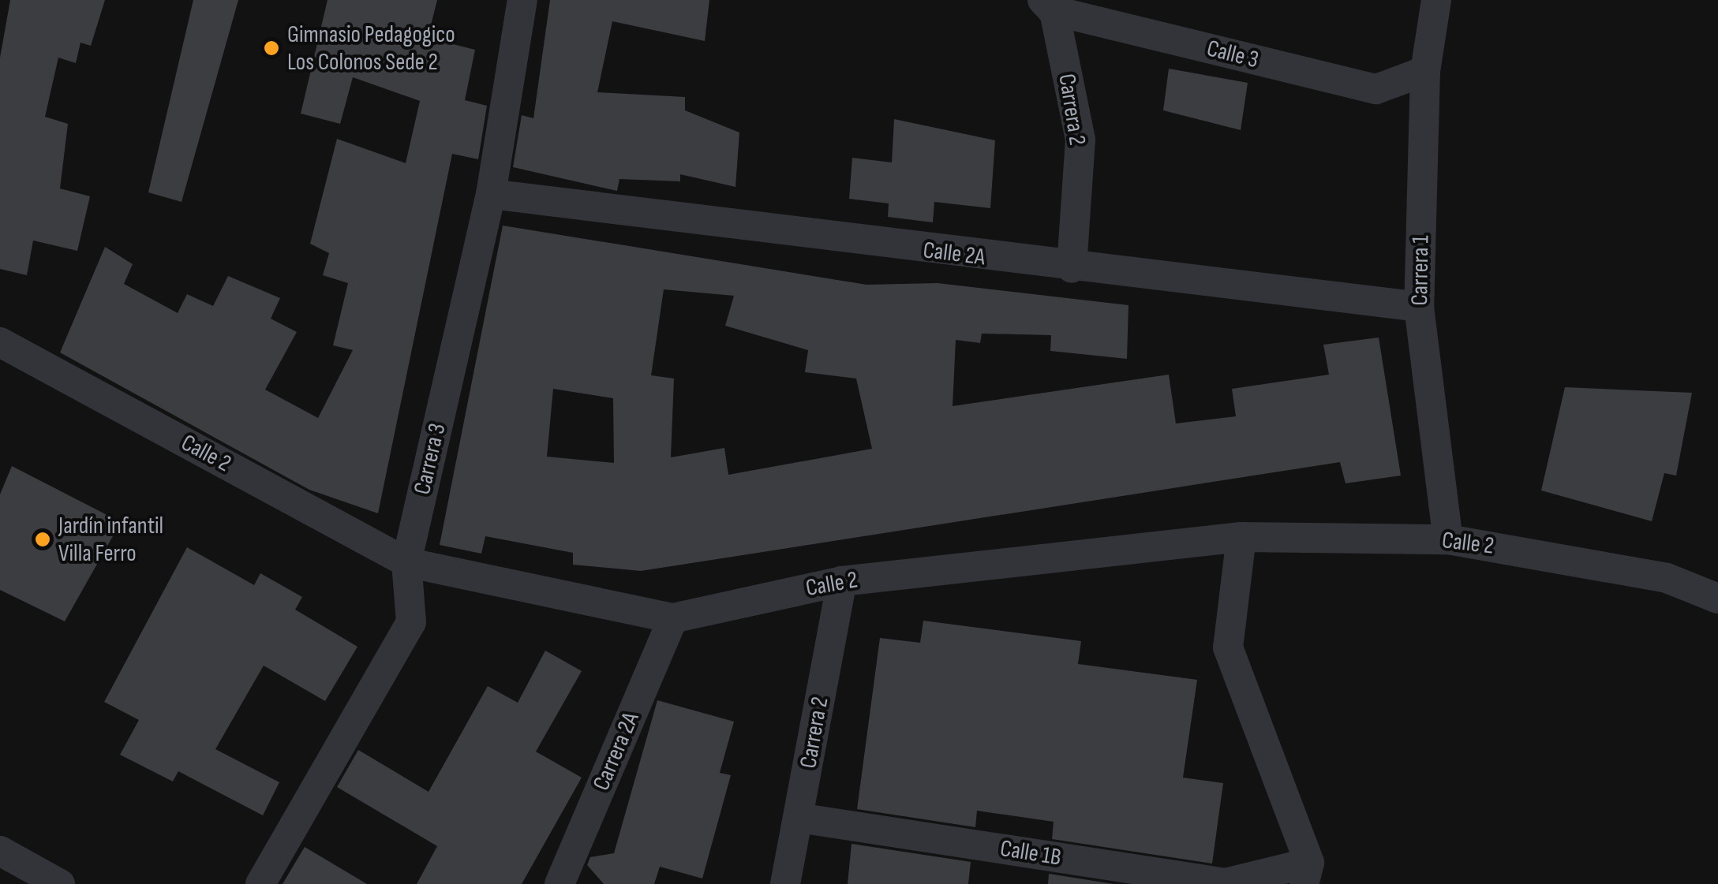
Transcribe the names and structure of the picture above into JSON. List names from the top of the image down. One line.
{"streets":{"street":["Calle 3","Carrera 2","Calle 2A","Carrera 1","Calle 2","Carrera 3","Carrera 2A","Calle 1B"]},"crossings":[["Calle 3","Carrera 2"],["Calle 3","Carrera 1"],["Carrera 2","Calle 2A"],["Carrera 2","Calle 2"],["Carrera 2","Calle 1B"],["Calle 2A","Carrera 1"],["Calle 2A","Carrera 3"],["Carrera 1","Calle 2"],["Calle 2","Carrera 3"],["Calle 2","Carrera 2A"]],"places":["Gimnasio Pedagogico Los Colonos Sede 2","Jardín infantil Villa Ferro"]}
